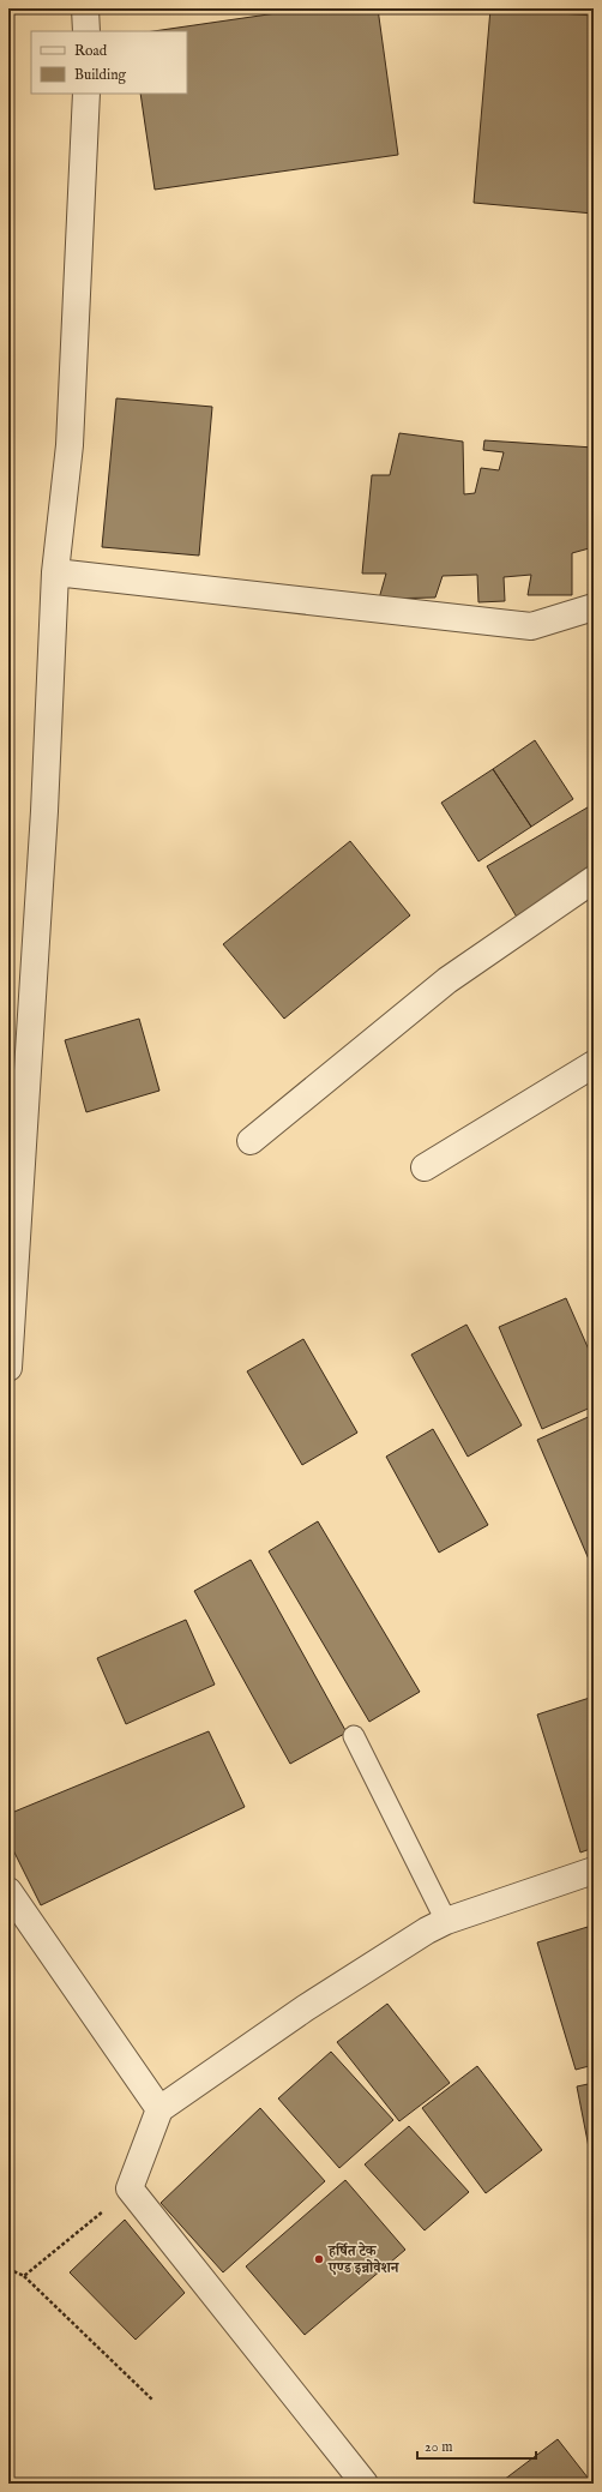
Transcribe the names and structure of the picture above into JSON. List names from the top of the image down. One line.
{"places":["हर्षित टेक एण्ड इन्नोवेशन"],"legend":["Road","Building"],"scale_bar":"20 m"}
